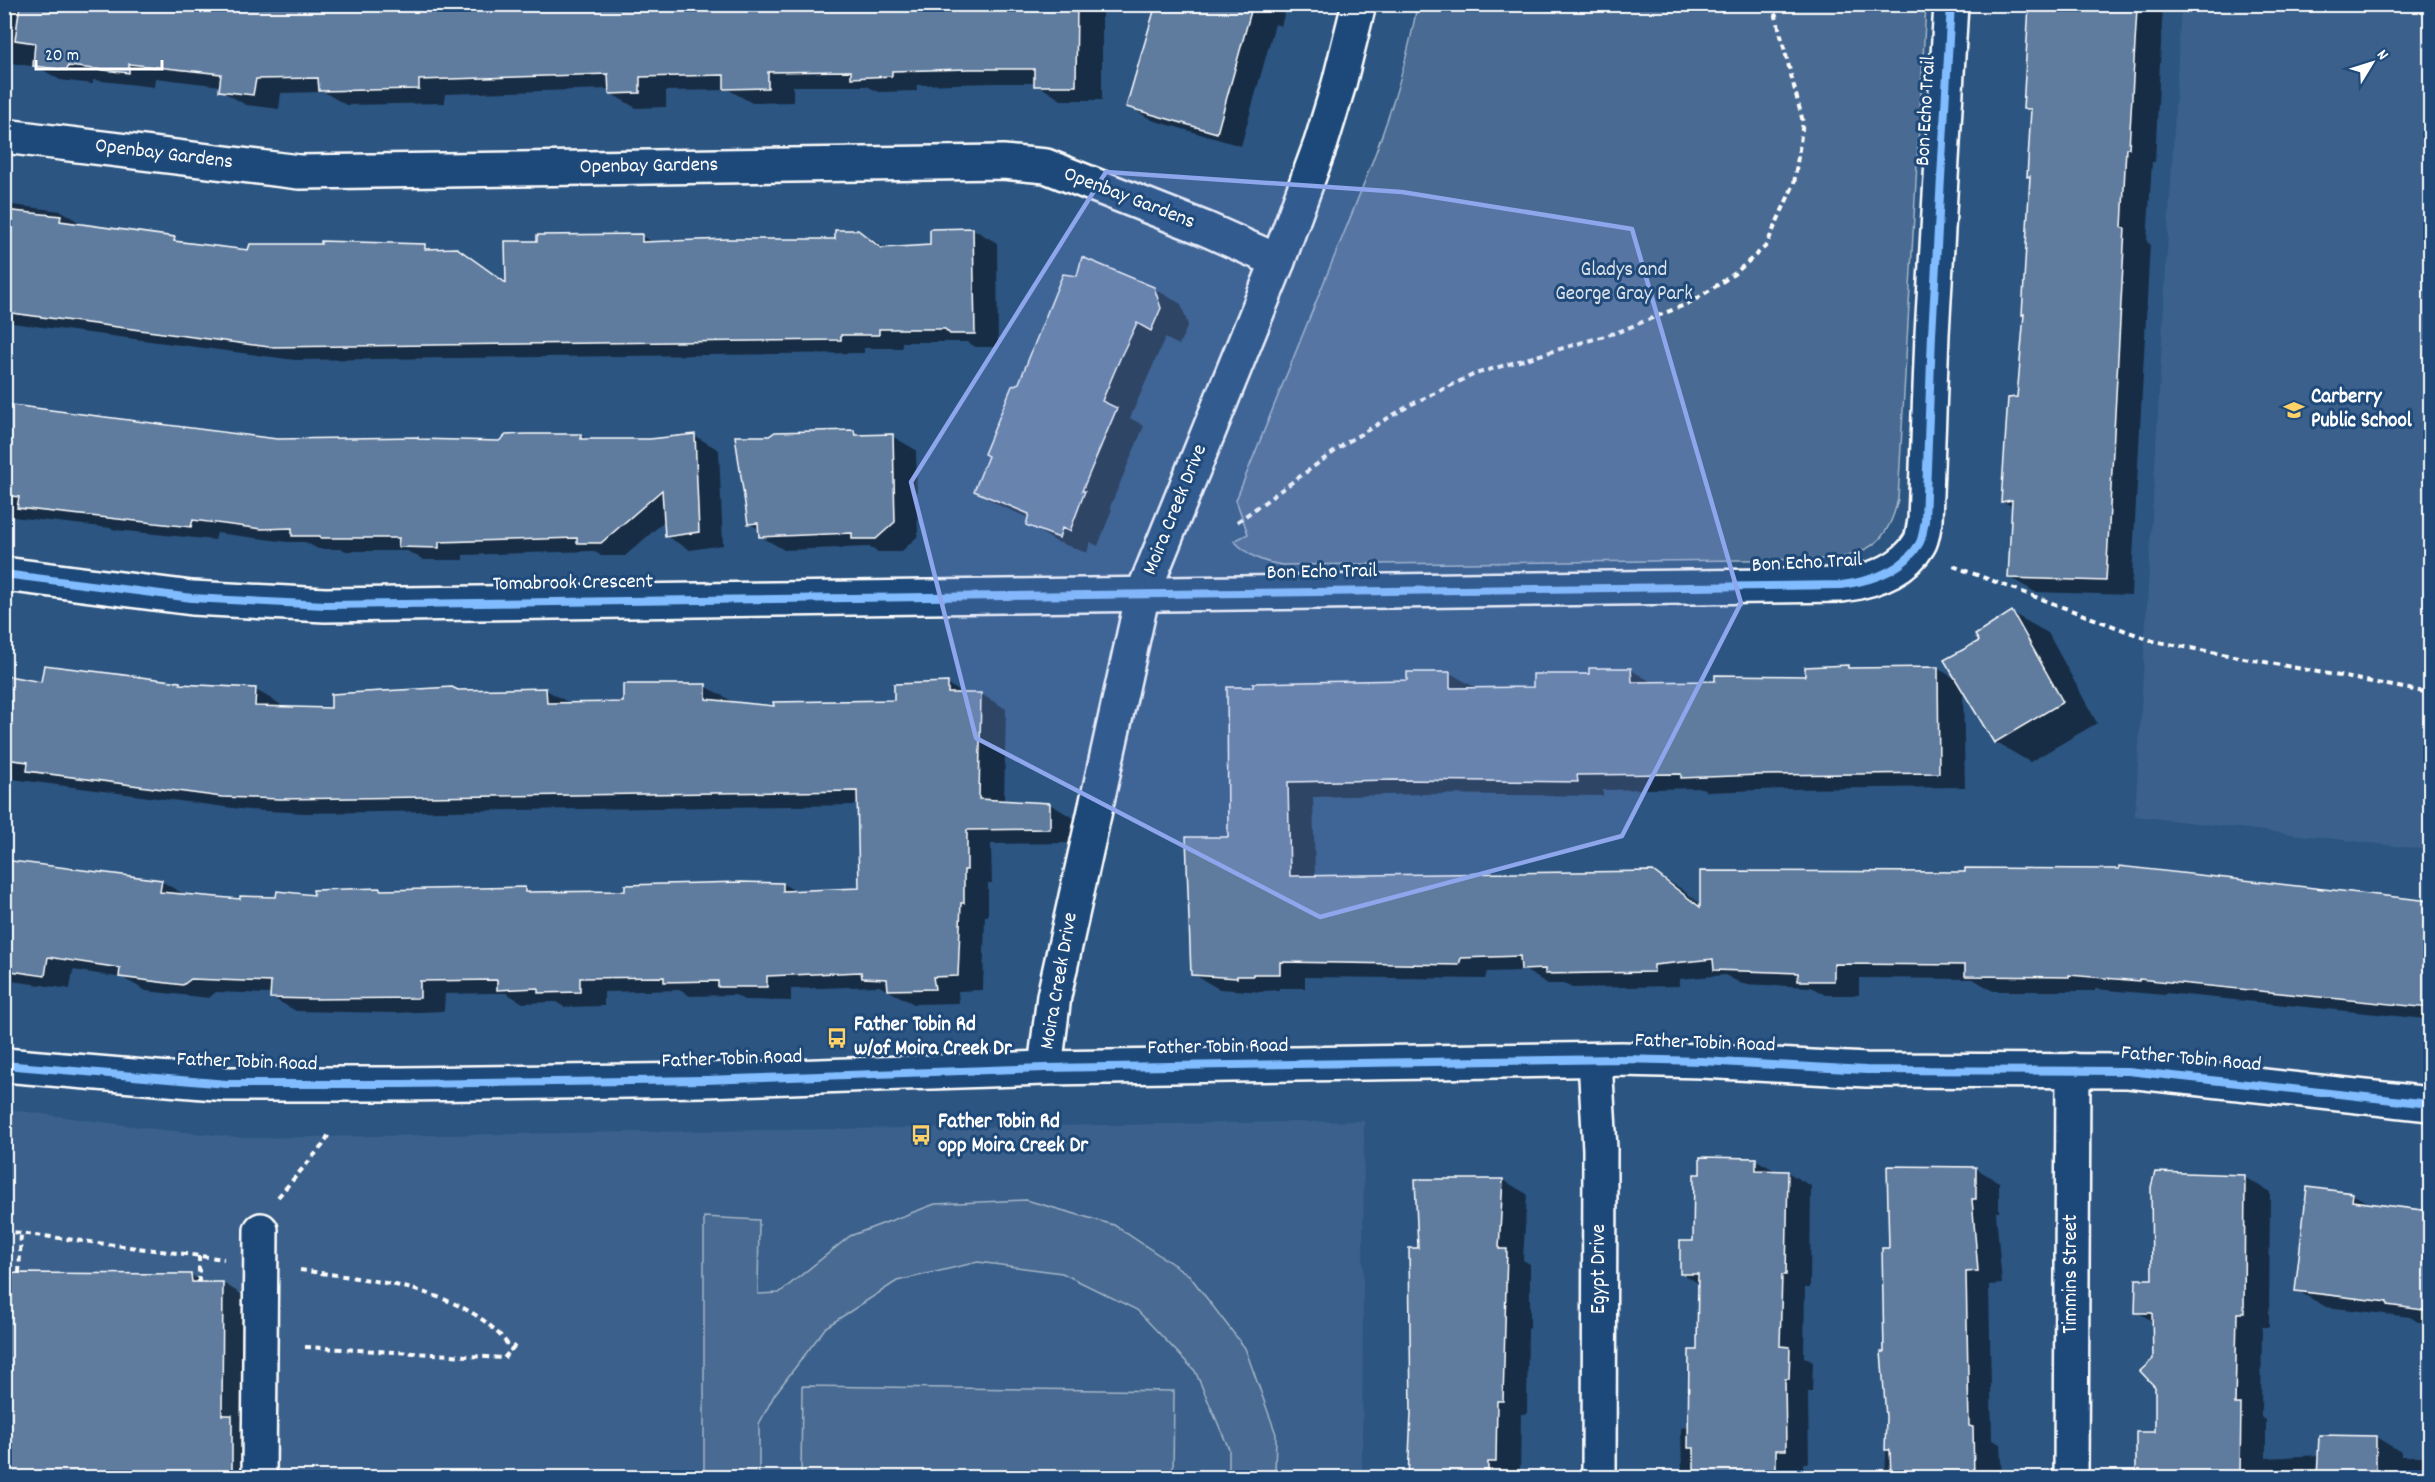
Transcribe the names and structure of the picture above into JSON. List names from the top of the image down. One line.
{"streets":{"street":["Bon Echo Trail","Openbay Gardens","Moira Creek Drive","Tomabrook Crescent","Father Tobin Road","Egypt Drive","Timmins Street"]},"crossings":[["Bon Echo Trail","Moira Creek Drive"],["Bon Echo Trail","Tomabrook Crescent"],["Openbay Gardens","Moira Creek Drive"],["Moira Creek Drive","Tomabrook Crescent"],["Moira Creek Drive","Father Tobin Road"],["Father Tobin Road","Egypt Drive"],["Father Tobin Road","Timmins Street"]],"parks":["Gladys and George Gray Park"],"places":{"school or university":["Carberry Public School"],"bus stop":["Father Tobin Rd w/of Moira Creek Dr","Father Tobin Rd opp Moira Creek Dr"]},"scale_bar":"20 m","north":"top right"}
